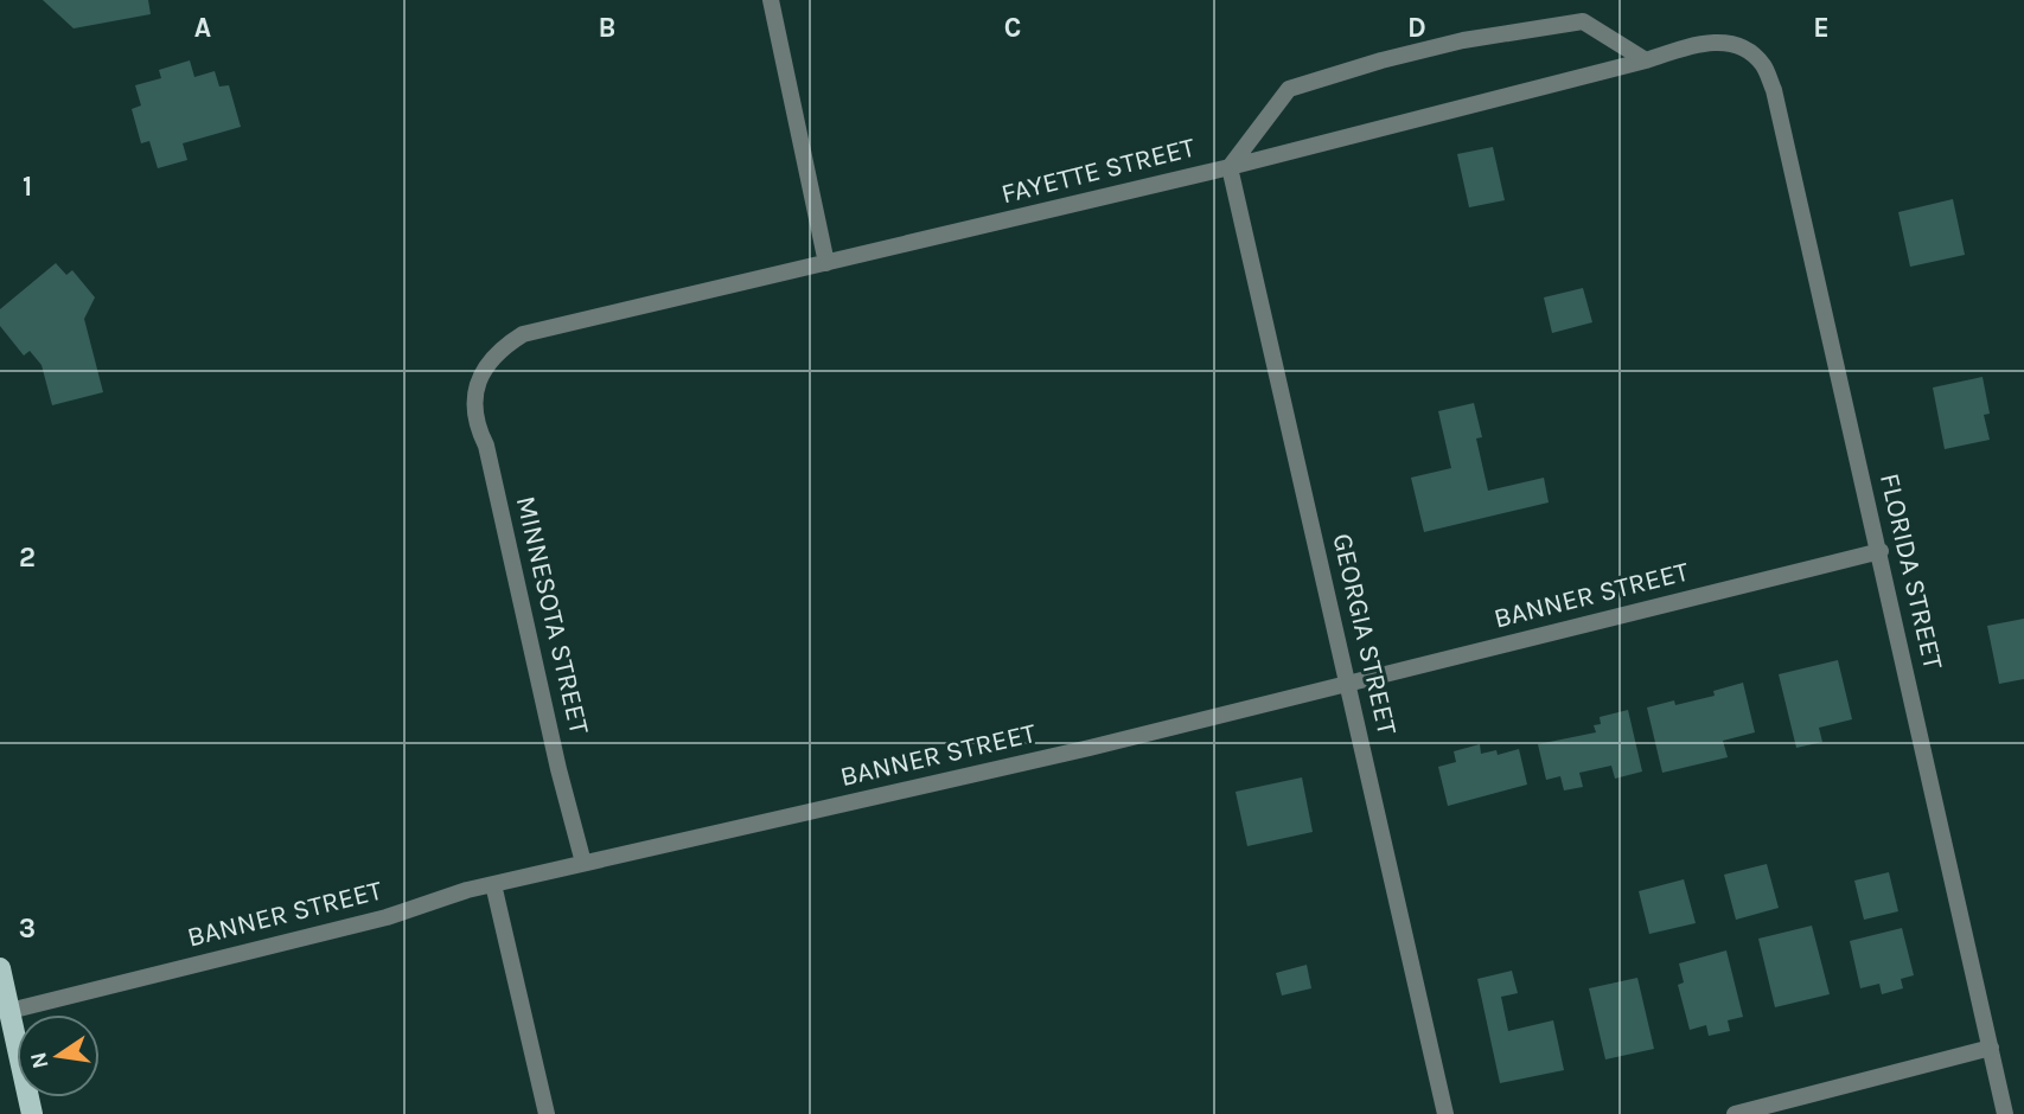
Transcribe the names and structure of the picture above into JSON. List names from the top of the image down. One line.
{"streets":{"street":["FAYETTE STREET","FLORIDA STREET","BANNER STREET","MINNESOTA STREET","GEORGIA STREET"]},"crossings":[["FAYETTE STREET","FLORIDA STREET"],["FAYETTE STREET","MINNESOTA STREET"],["FAYETTE STREET","GEORGIA STREET"],["FLORIDA STREET","BANNER STREET"],["BANNER STREET","MINNESOTA STREET"],["BANNER STREET","GEORGIA STREET"]],"north":"left","grid":{"columns":["A","B","C","D","E"],"rows":["1","2","3"]}}
